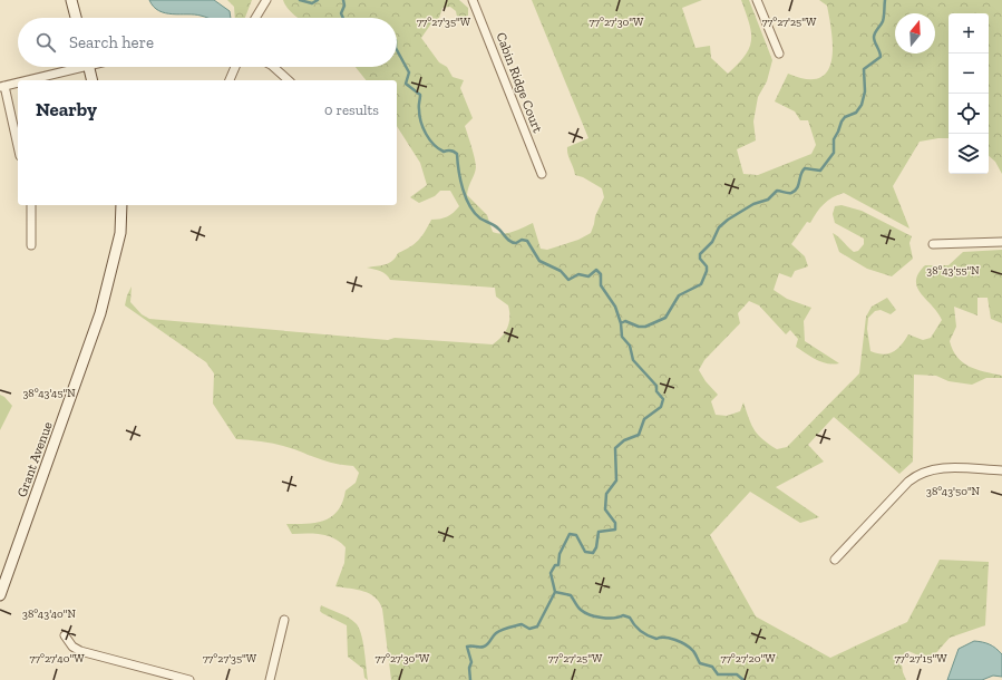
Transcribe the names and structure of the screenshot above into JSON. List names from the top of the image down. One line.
{"streets":{"street":["Cabin Ridge Court","Grant Avenue"]},"north":"top","page":{"map_buttons":["+","−"],"search":"Search here","heading":["Nearby","0 results"]},"coordinates":["77°27'35\"W","77°27'30\"W","77°27'25\"W","38°43'55\"N","38°43'45\"N","38°43'50\"N","38°43'40\"N","77°27'40\"W","77°27'20\"W","77°27'15\"W"]}
